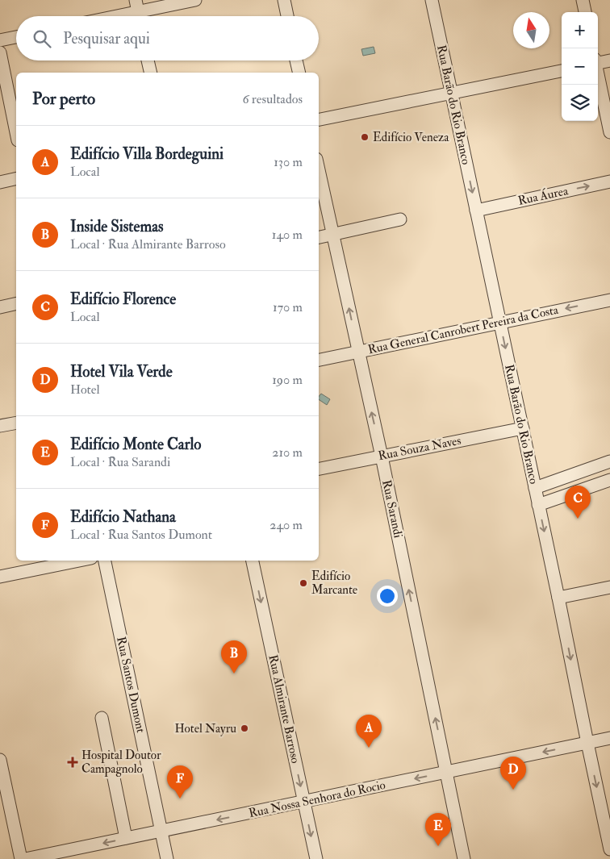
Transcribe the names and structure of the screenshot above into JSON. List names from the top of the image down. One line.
{"streets":{"street":["Rua Barão do Rio Branco","Rua Áurea","Rua General Canrobert Pereira da Costa","Rua Souza Naves","Rua Sarandi","Rua Santos Dumont","Rua Almirante Barroso","Rua Nossa Senhora do Rocio"]},"crossings":[["Rua Barão do Rio Branco","Rua Áurea"],["Rua Barão do Rio Branco","Rua General Canrobert Pereira da Costa"],["Rua Barão do Rio Branco","Rua Souza Naves"],["Rua Barão do Rio Branco","Rua Nossa Senhora do Rocio"],["Rua General Canrobert Pereira da Costa","Rua Sarandi"],["Rua Souza Naves","Rua Sarandi"],["Rua Sarandi","Rua Nossa Senhora do Rocio"],["Rua Santos Dumont","Rua Nossa Senhora do Rocio"],["Rua Almirante Barroso","Rua Nossa Senhora do Rocio"]],"one_way":["Rua Barão do Rio Branco","Rua Áurea","Rua General Canrobert Pereira da Costa","Rua Sarandi","Rua Almirante Barroso","Rua Nossa Senhora do Rocio"],"places":{"other":["Edifício Veneza","Edifício Marcante","Hotel Nayru"],"health":["Hospital Doutor Campagnolo"]},"north":"top","page":{"map_buttons":["+","−"],"search":"Pesquisar aqui","heading":["Por perto","6 resultados"],"list":[{"mark":"A","name":"Edifício Villa Bordeguini","note":"Local","value":"130 m"},{"mark":"B","name":"Inside Sistemas","note":"Local · Rua Almirante Barroso","value":"140 m"},{"mark":"C","name":"Edifício Florence","note":"Local","value":"170 m"},{"mark":"D","name":"Hotel Vila Verde","note":"Hotel","value":"190 m"},{"mark":"E","name":"Edifício Monte Carlo","note":"Local · Rua Sarandi","value":"210 m"},{"mark":"F","name":"Edifício Nathana","note":"Local · Rua Santos Dumont","value":"240 m"}],"pins":["C","B","A","D","F","E"]}}
